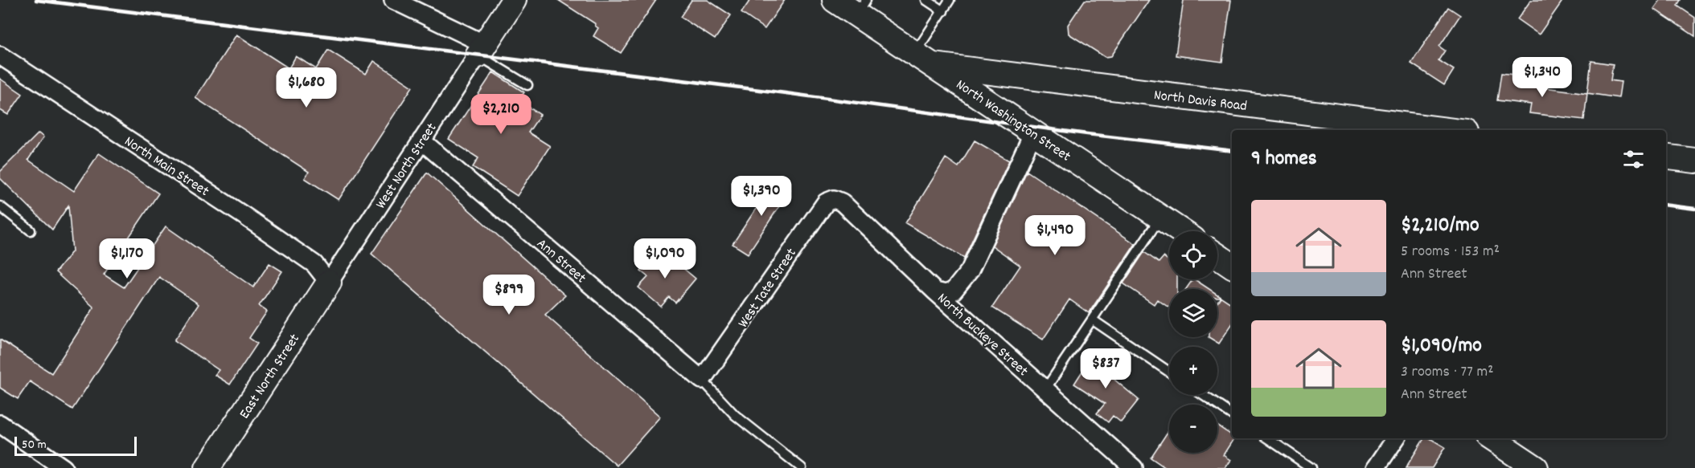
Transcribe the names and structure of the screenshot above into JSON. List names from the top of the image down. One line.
{"streets":{"street":["North Davis Road","North Washington Street","North Main Street","West North Street","Ann Street","West Tate Street","North Buckeye Street","East North Street"]},"crossings":[["North Davis Road","North Washington Street"],["North Main Street","West North Street"],["North Main Street","East North Street"],["West North Street","Ann Street"],["West North Street","East North Street"],["Ann Street","West Tate Street"],["West Tate Street","North Buckeye Street"]],"scale_bar":"50 m","page":{"price":["$1,340","$1,680","$2,210","$1,390","$1,490","$1,170","$1,090","$899","$837"],"heading":"9 homes","list":[{"name":"$2,210/mo","note":"5 rooms · 153 m² · Ann Street"},{"name":"$1,090/mo","note":"3 rooms · 77 m² · Ann Street"}],"map_buttons":["+","−"],"scale":"50 m"}}
